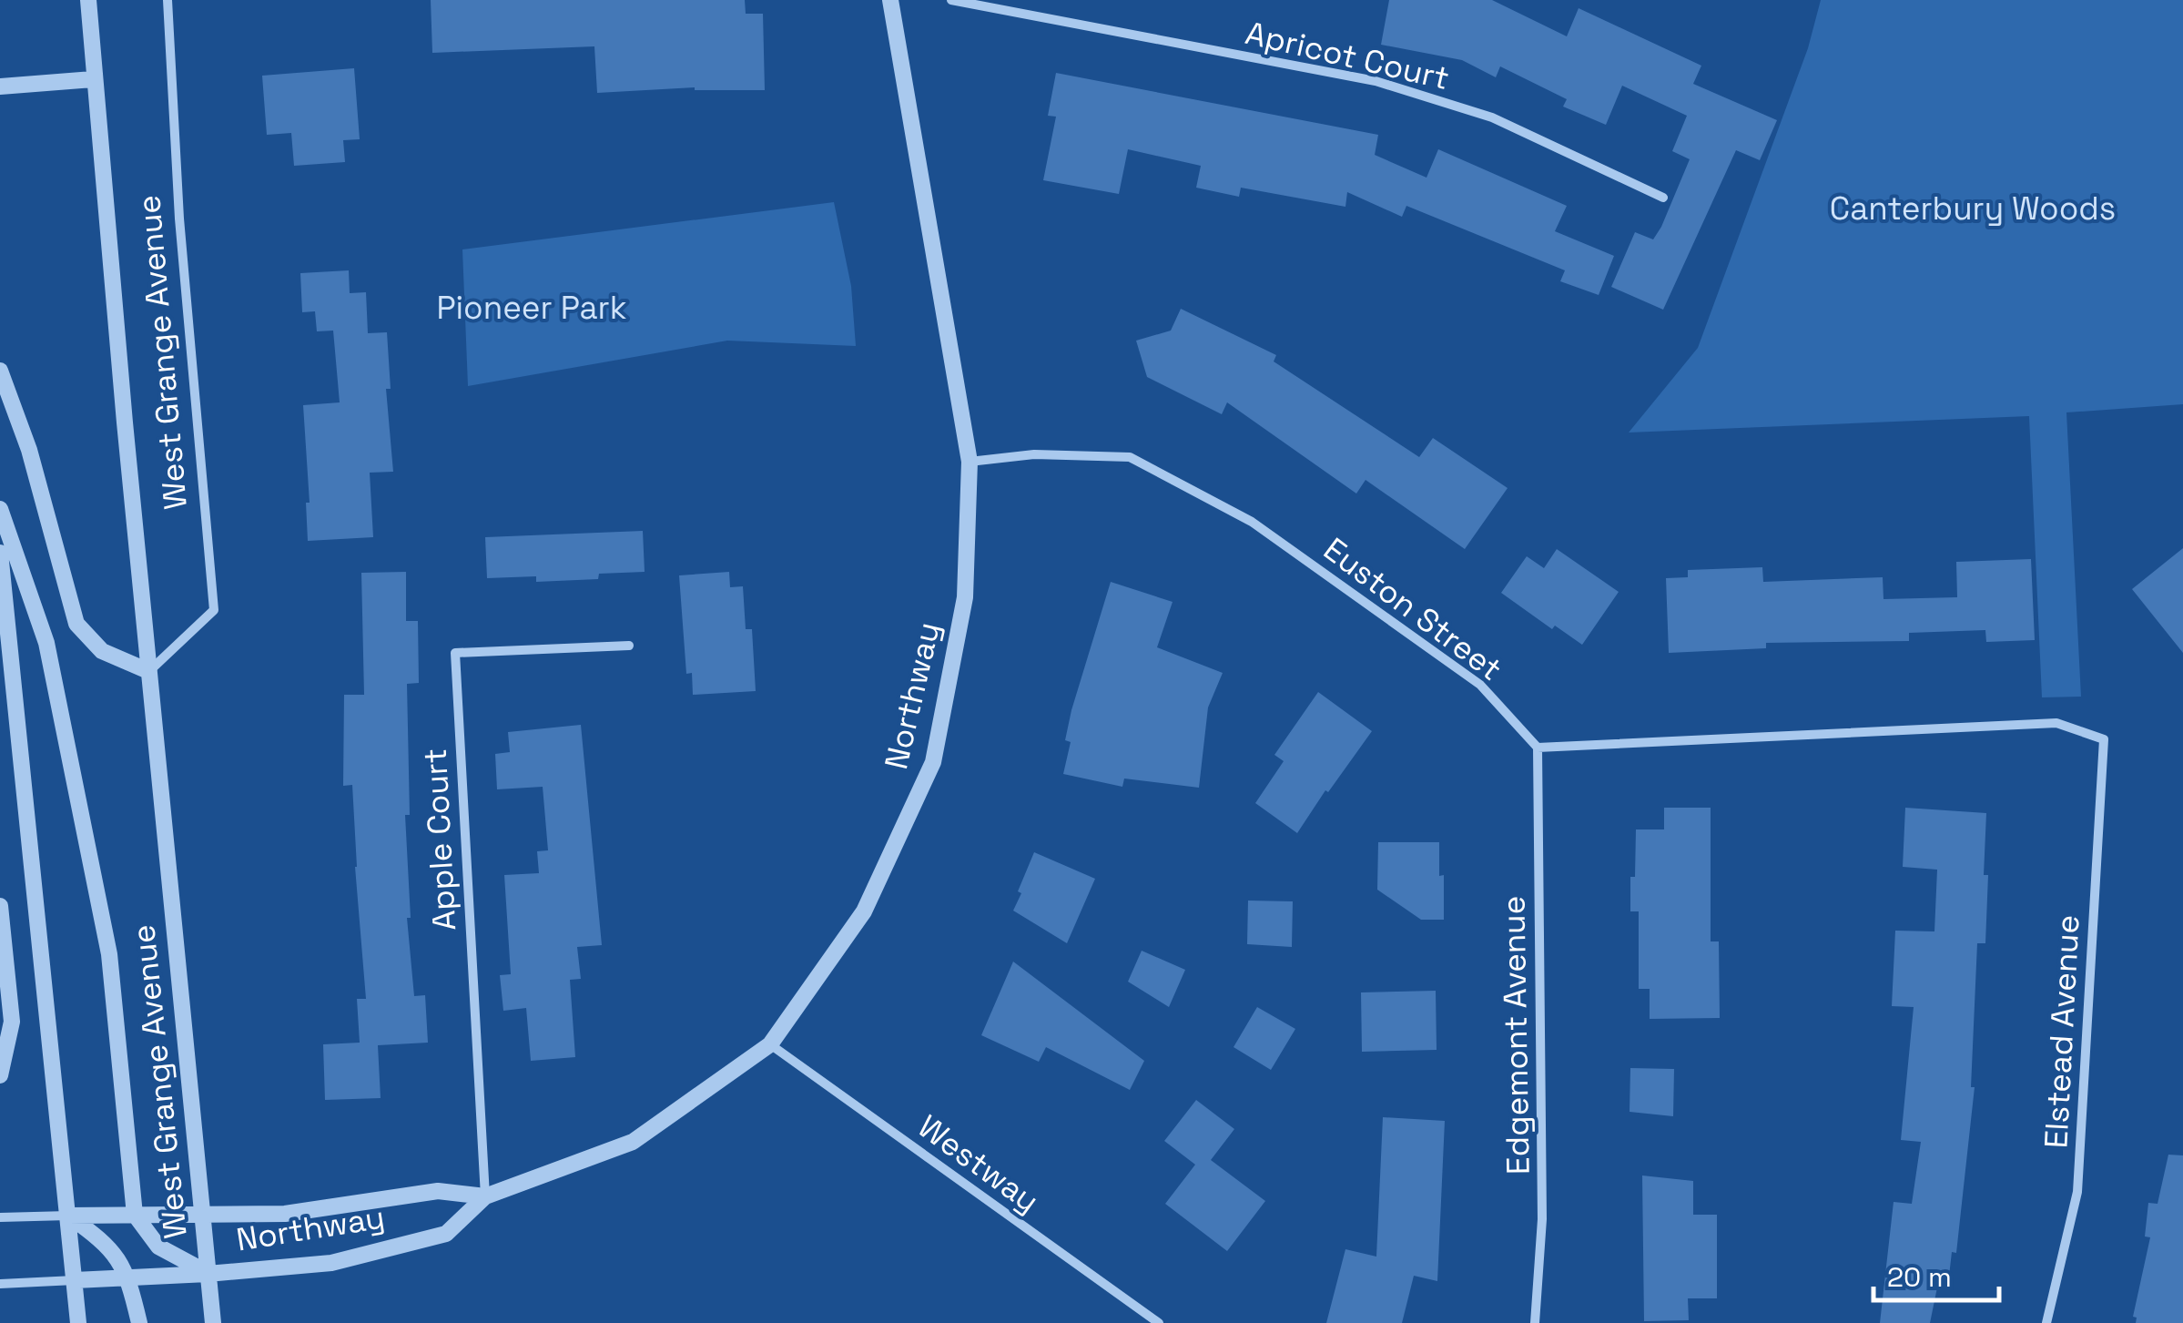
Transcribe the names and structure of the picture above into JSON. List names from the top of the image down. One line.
{"streets":{"street":["Apricot Court","West Grange Avenue","Euston Street","Northway","Apple Court","Elstead Avenue","Edgemont Avenue","Westway"]},"crossings":[["West Grange Avenue","Northway"],["Euston Street","Northway"],["Euston Street","Elstead Avenue"],["Euston Street","Edgemont Avenue"],["Northway","Apple Court"],["Northway","Westway"],["Elstead Avenue","Edgemont Avenue"]],"parks":["Canterbury Woods","Pioneer Park"],"scale_bar":"20 m"}
